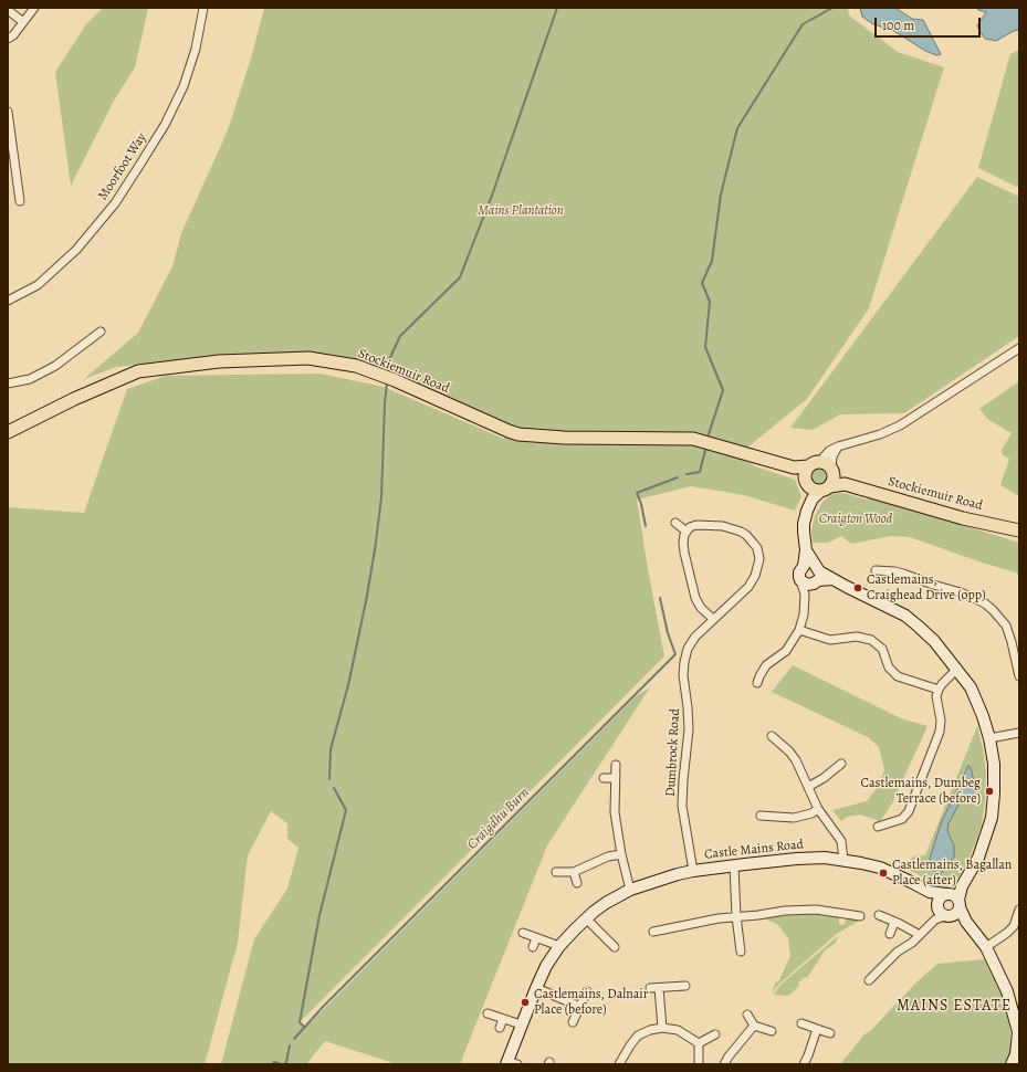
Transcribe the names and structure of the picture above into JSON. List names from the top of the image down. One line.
{"streets":{"main road":["Stockiemuir Road"],"street":["Moorfoot Way","Dumbrock Road","Castle Mains Road"]},"crossings":[["Dumbrock Road","Castle Mains Road"]],"districts":["MAINS ESTATE"],"water":["Craigdhu Burn"],"parks":["Mains Plantation","Craigton Wood"],"places":["Castlemains, Craighead Drive (opp)","Castlemains, Dumbeg Terrace (before)","Castlemains, Bagallan Place (after)","Castlemains, Dalnair Place (before)"],"scale_bar":"100 m"}
